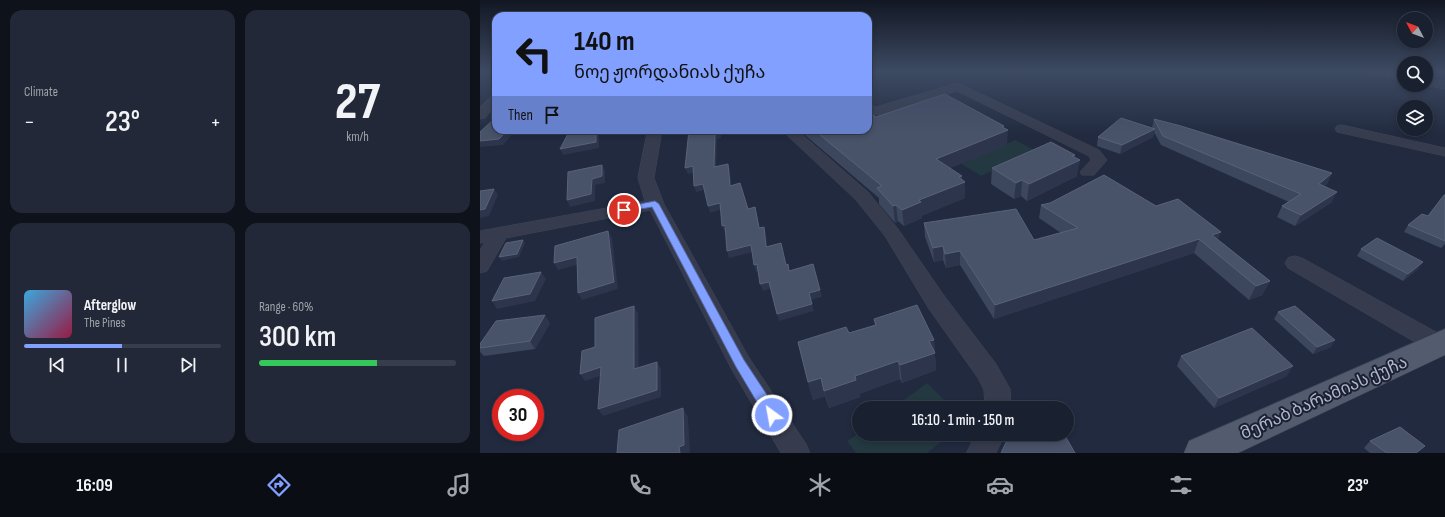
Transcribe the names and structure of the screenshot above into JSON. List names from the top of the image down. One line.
{"streets":{"main road":["მერაბ ბარამიას ქუჩა"]},"north":"top left","page":{"tile":["Climate",["27","km/h"],["Range · 60%","300 km"]],"turn":["140 m","ნოე ჟორდანიას ქუჩა"],"then":"Then","heat":["−","23°","+"],"song":["Afterglow","The Pines"],"limit":"30","trip":"16:10 · 1 min · 150 m","tabs":["16:09","23°"]}}
